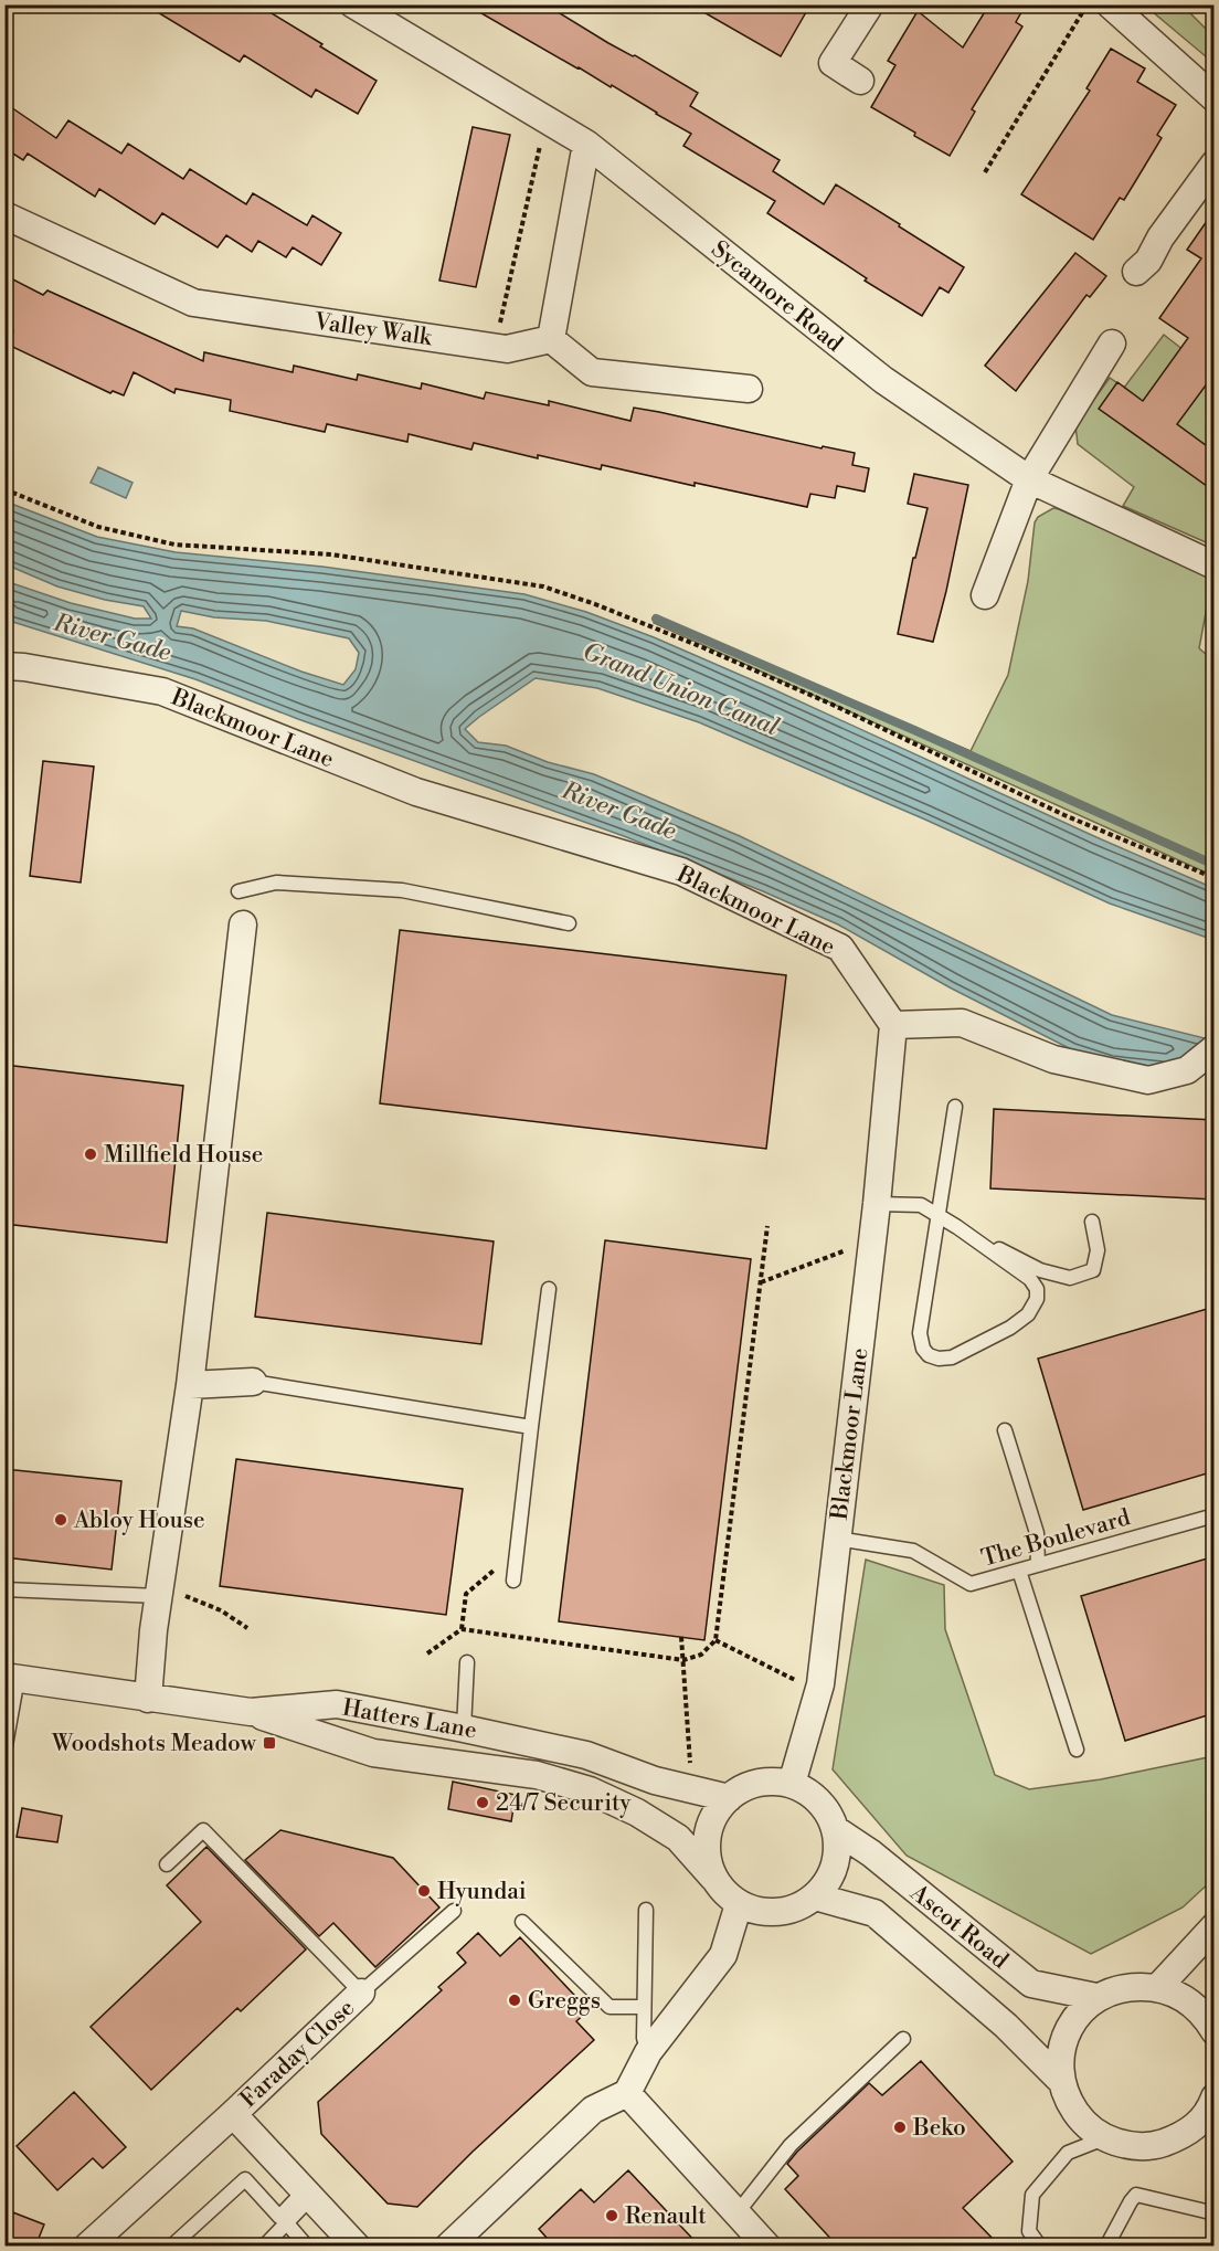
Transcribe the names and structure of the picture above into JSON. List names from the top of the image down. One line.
{"streets":{"street":["Sycamore Road","Valley Walk","Blackmoor Lane","Hatters Lane","Ascot Road","Faraday Close"],"lane":["The Boulevard"]},"crossings":[["Blackmoor Lane","The Boulevard"],["Blackmoor Lane","Hatters Lane"],["Blackmoor Lane","Ascot Road"],["Hatters Lane","Ascot Road"]],"water":["River Gade","Grand Union Canal"],"places":{"other":["Millfield House","Abloy House","24/7 Security","Hyundai","Greggs","Beko","Renault"],"transit":["Woodshots Meadow"]}}
